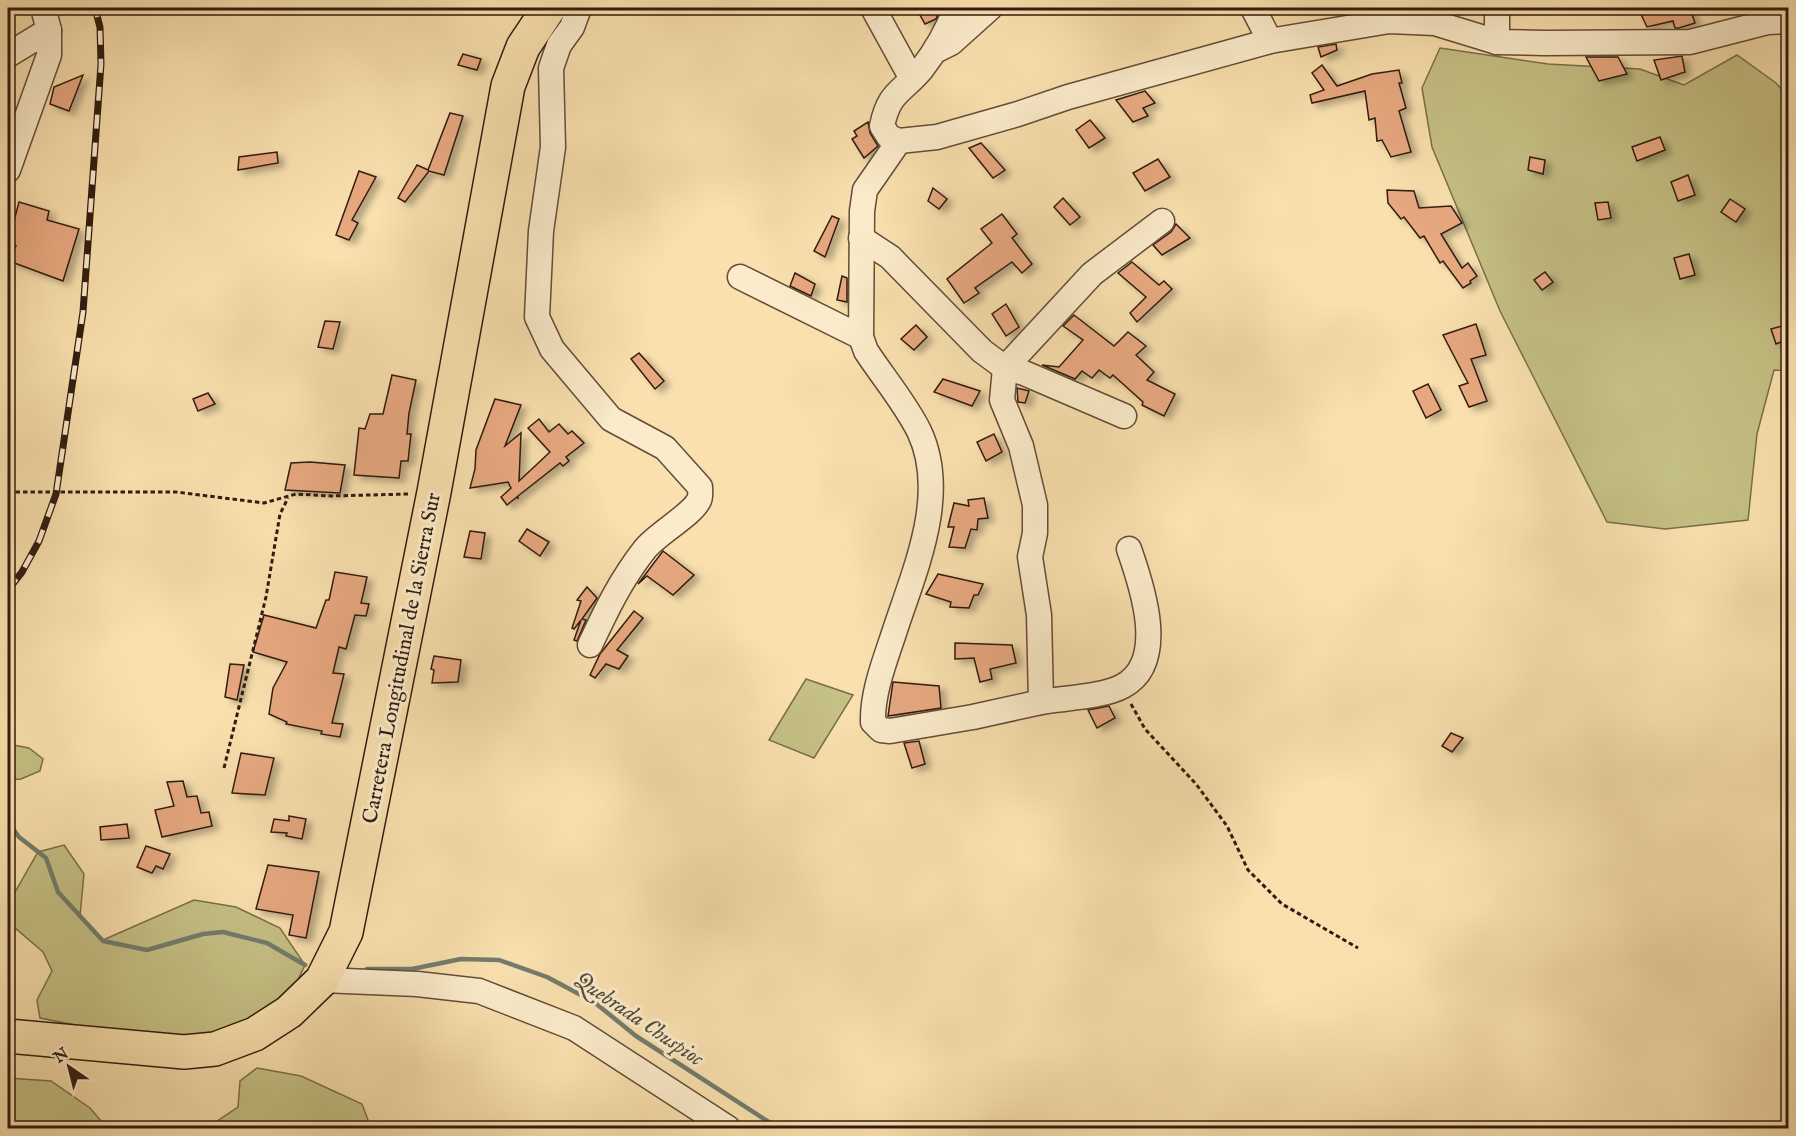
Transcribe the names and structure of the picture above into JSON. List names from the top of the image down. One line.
{"streets":{"highway":["Carretera Longitudinal de la Sierra Sur"]},"water":["Quebrada Chuspioc"],"north":"top left"}
